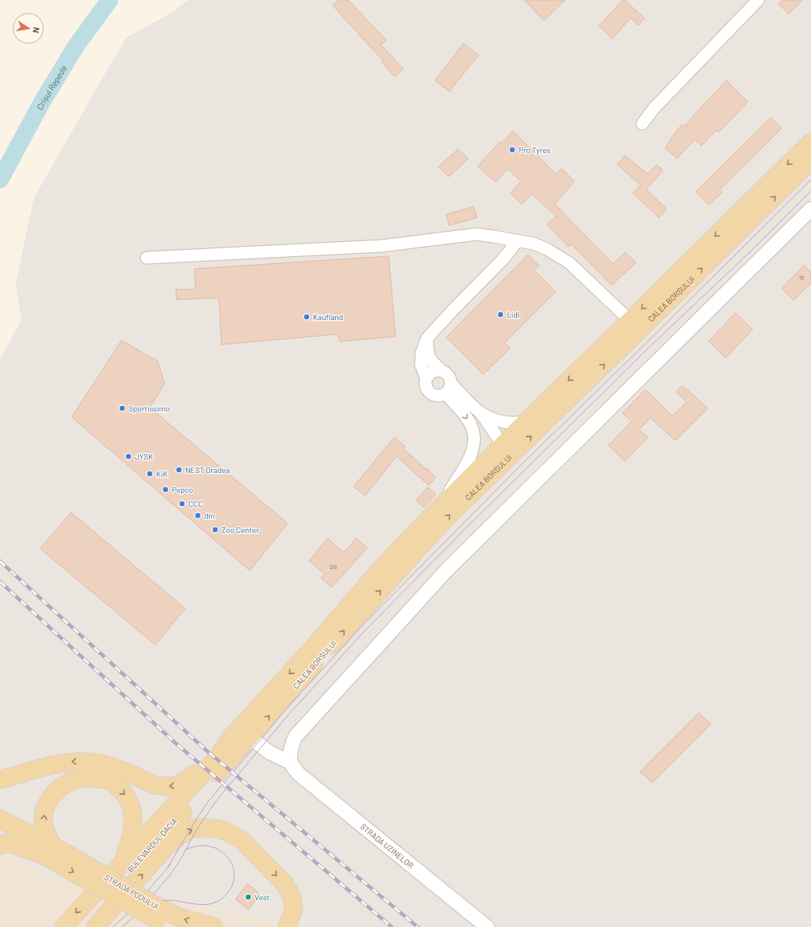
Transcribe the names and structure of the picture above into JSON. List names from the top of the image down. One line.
{"streets":{"main road":["CALEA BORȘULUI","BULEVARDUL DACIA","STRADA PODULUI"],"street":["STRADA UZINELOR"]},"crossings":[["CALEA BORȘULUI","BULEVARDUL DACIA"]],"water":["Crișul Repede"],"places":["Pro Tyres","Lidl","Kaufland","Sportissimo","JYSK","NEST Oradea","KiK","Pepco","CCC","dm","Zoo Center","Vest"],"house_numbers":["15","2B"],"north":"right"}
